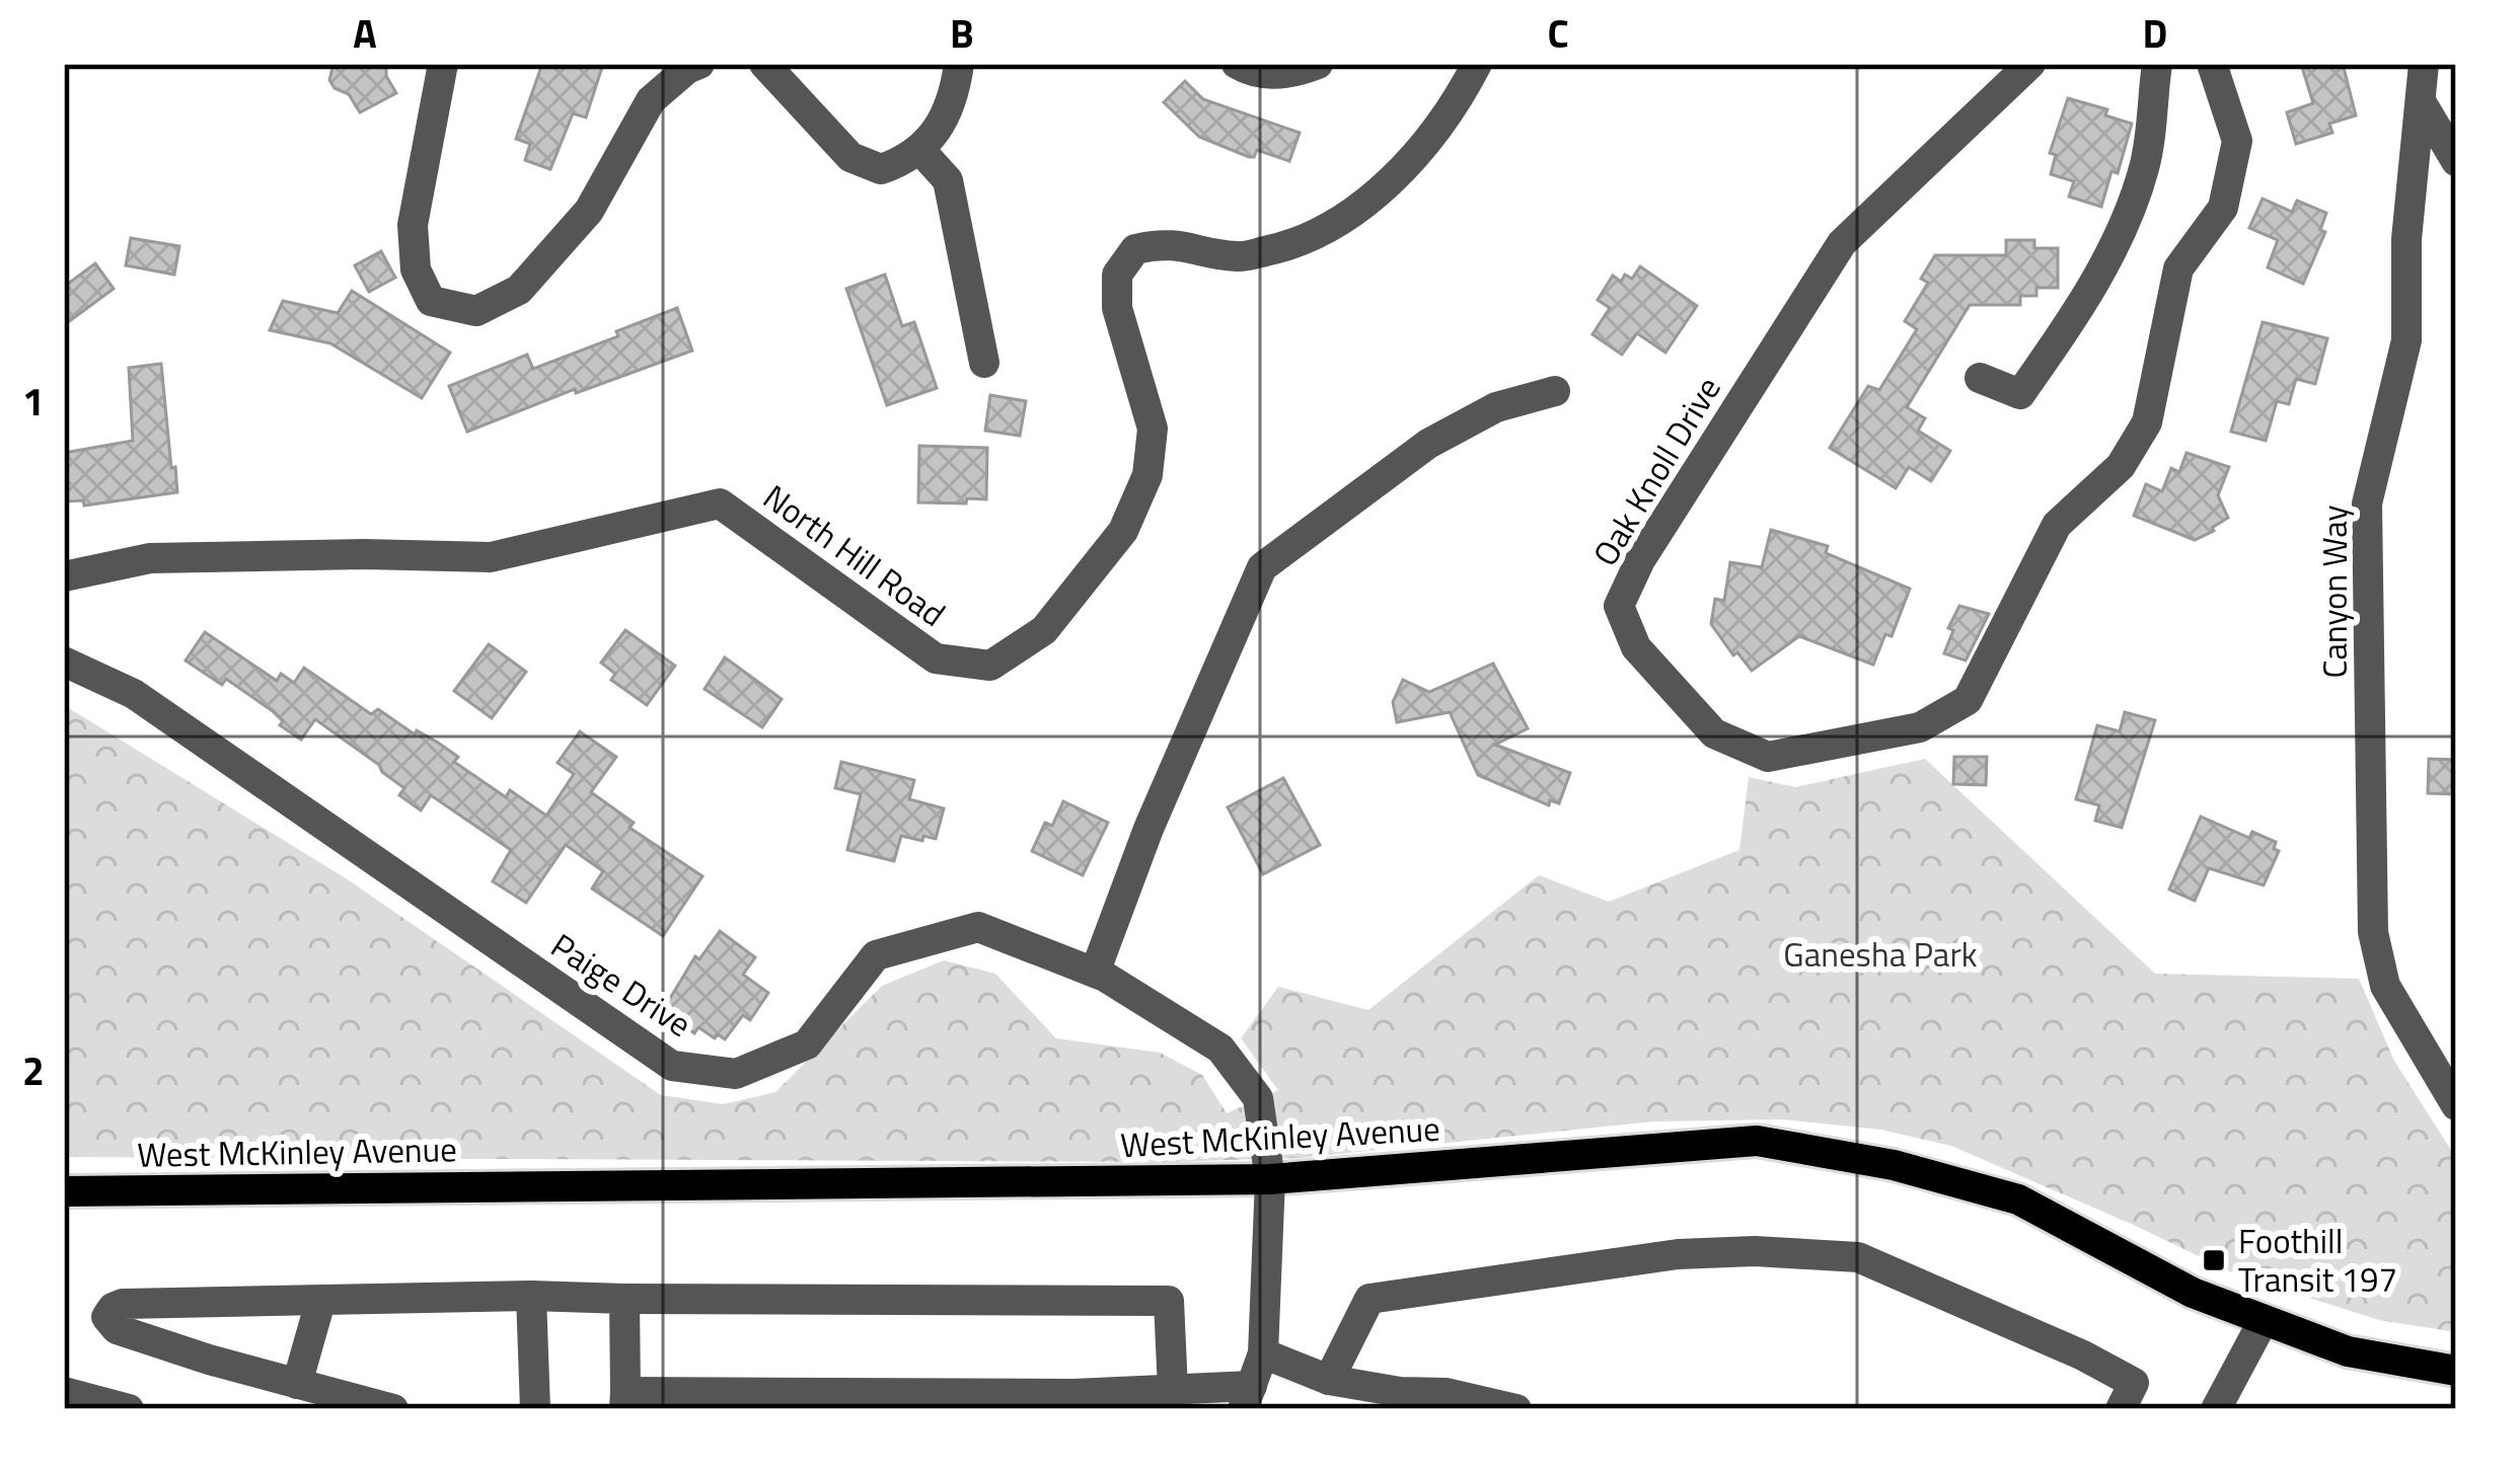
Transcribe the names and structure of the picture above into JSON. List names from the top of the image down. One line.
{"streets":{"main road":["West McKinley Avenue"],"street":["Oak Knoll Drive","North Hill Road","Canyon Way","Paige Drive"]},"crossings":[["Paige Drive","West McKinley Avenue"]],"parks":["Ganesha Park"],"places":{"transit":["Foothill Transit 197"]},"grid":{"columns":["A","B","C","D"],"rows":["1","2"]}}
